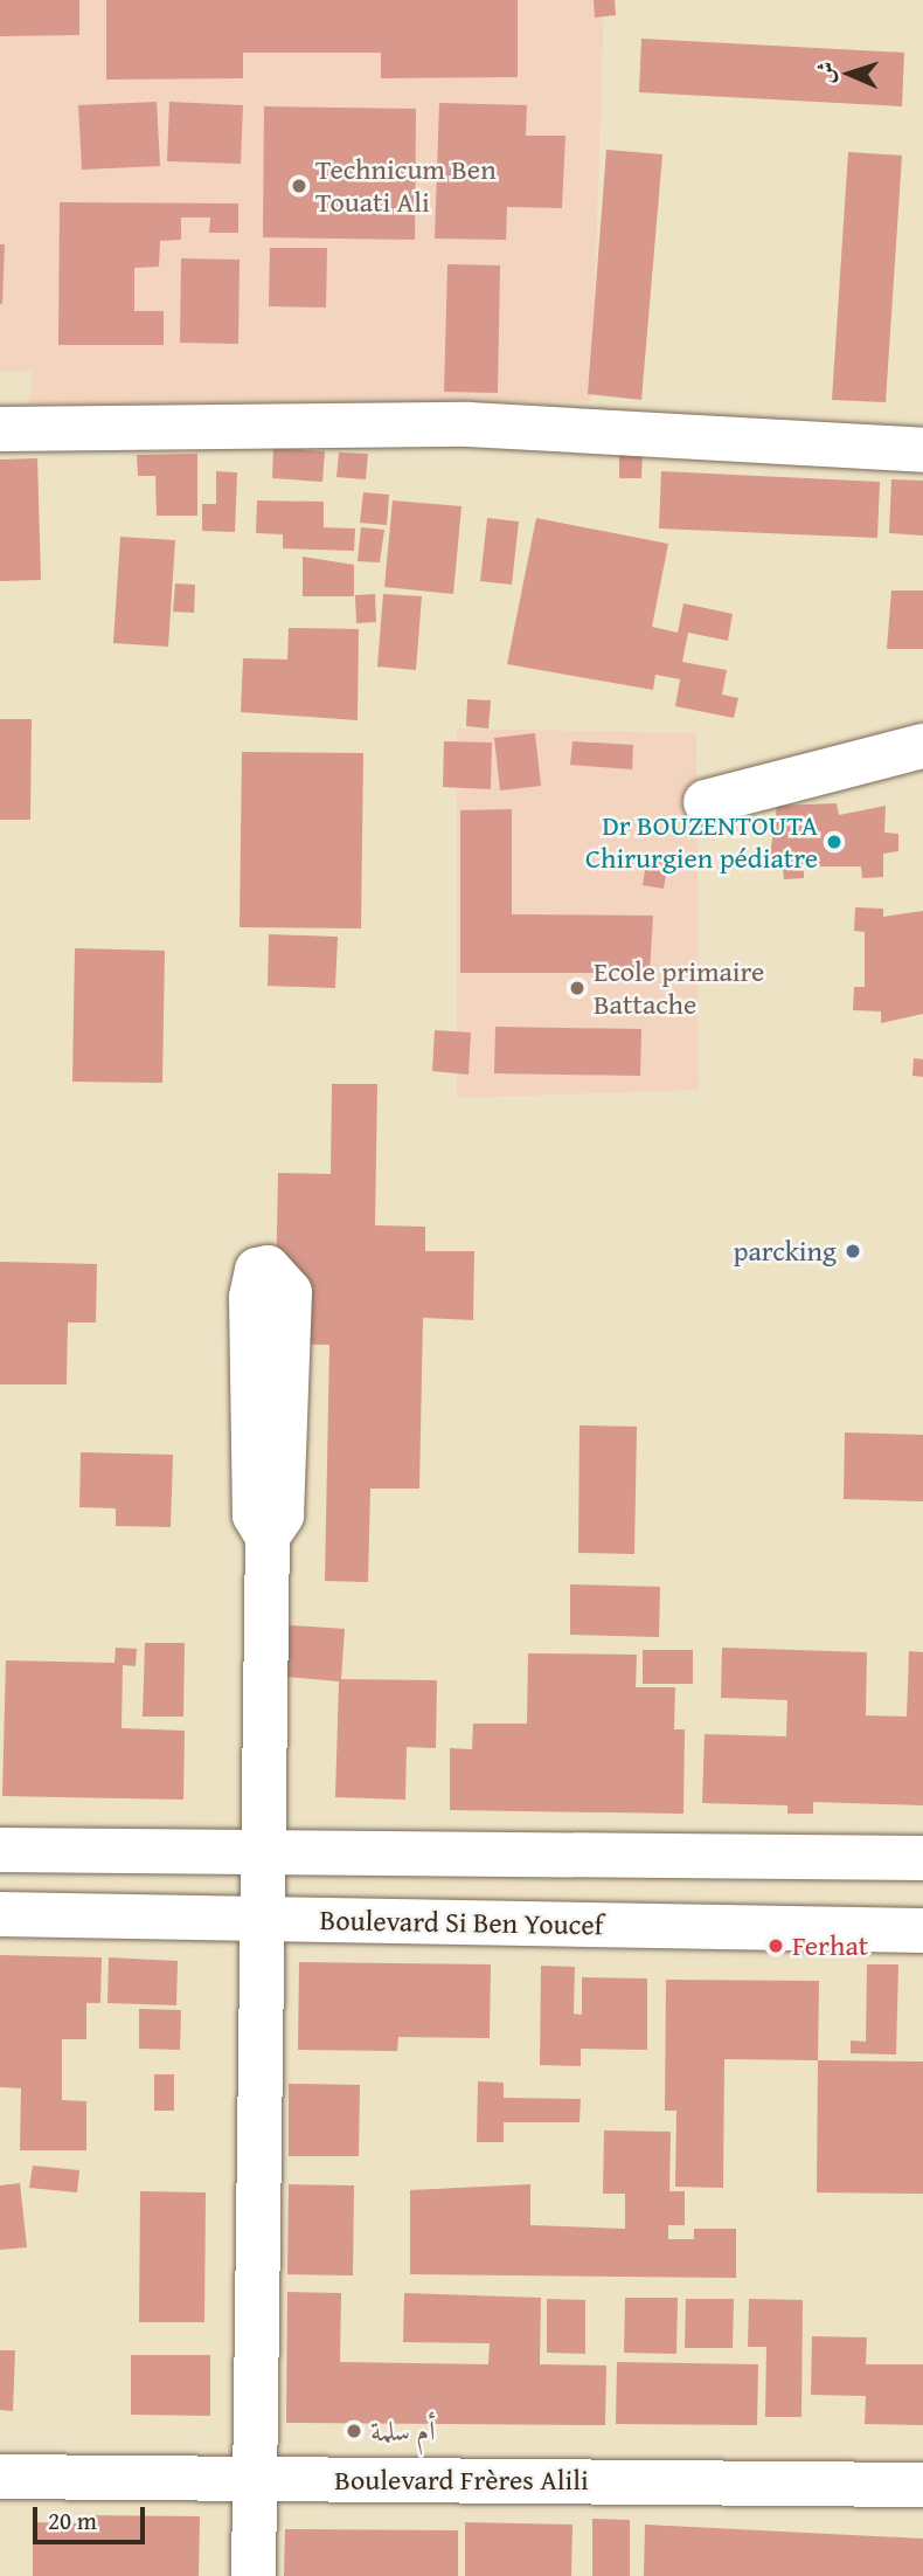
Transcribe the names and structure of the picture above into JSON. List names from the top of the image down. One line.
{"streets":{"street":["Boulevard Si Ben Youcef","Boulevard Frères Alili"]},"places":["Technicum Ben Touati Ali","Dr BOUZENTOUTA Chirurgien pédiatre","Ecole primaire Battache","parcking","Ferhat","أم سلمة"],"scale_bar":"20 m","north":"left"}
